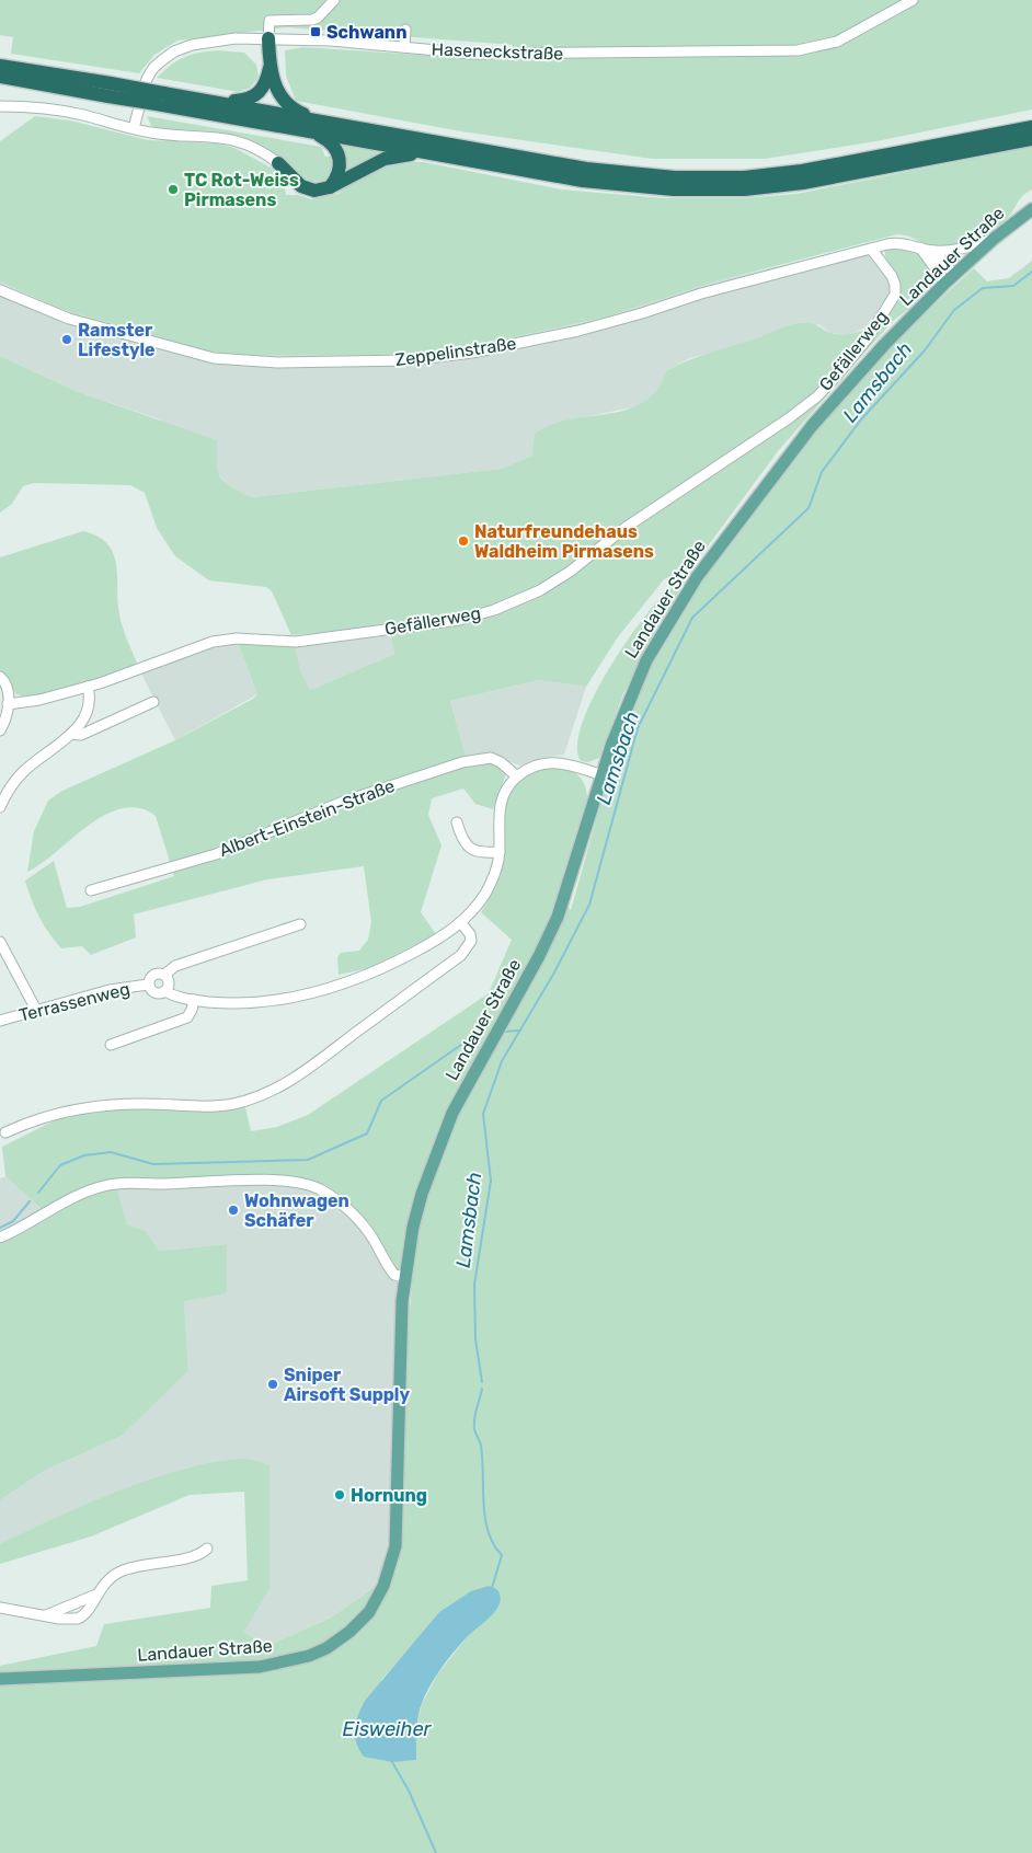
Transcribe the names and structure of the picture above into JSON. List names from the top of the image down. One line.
{"streets":{"main road":["Landauer Straße"],"street":["Haseneckstraße","Gefällerweg","Zeppelinstraße","Albert-Einstein-Straße","Terrassenweg"]},"crossings":[["Landauer Straße","Zeppelinstraße"],["Gefällerweg","Zeppelinstraße"]],"water":["Lamsbach","Eisweiher"],"places":{"transit":["Schwann"],"other":["TC Rot-Weiss Pirmasens","Ramster Lifestyle","Naturfreundehaus Waldheim Pirmasens","Wohnwagen Schäfer","Sniper Airsoft Supply","Hornung"]}}
